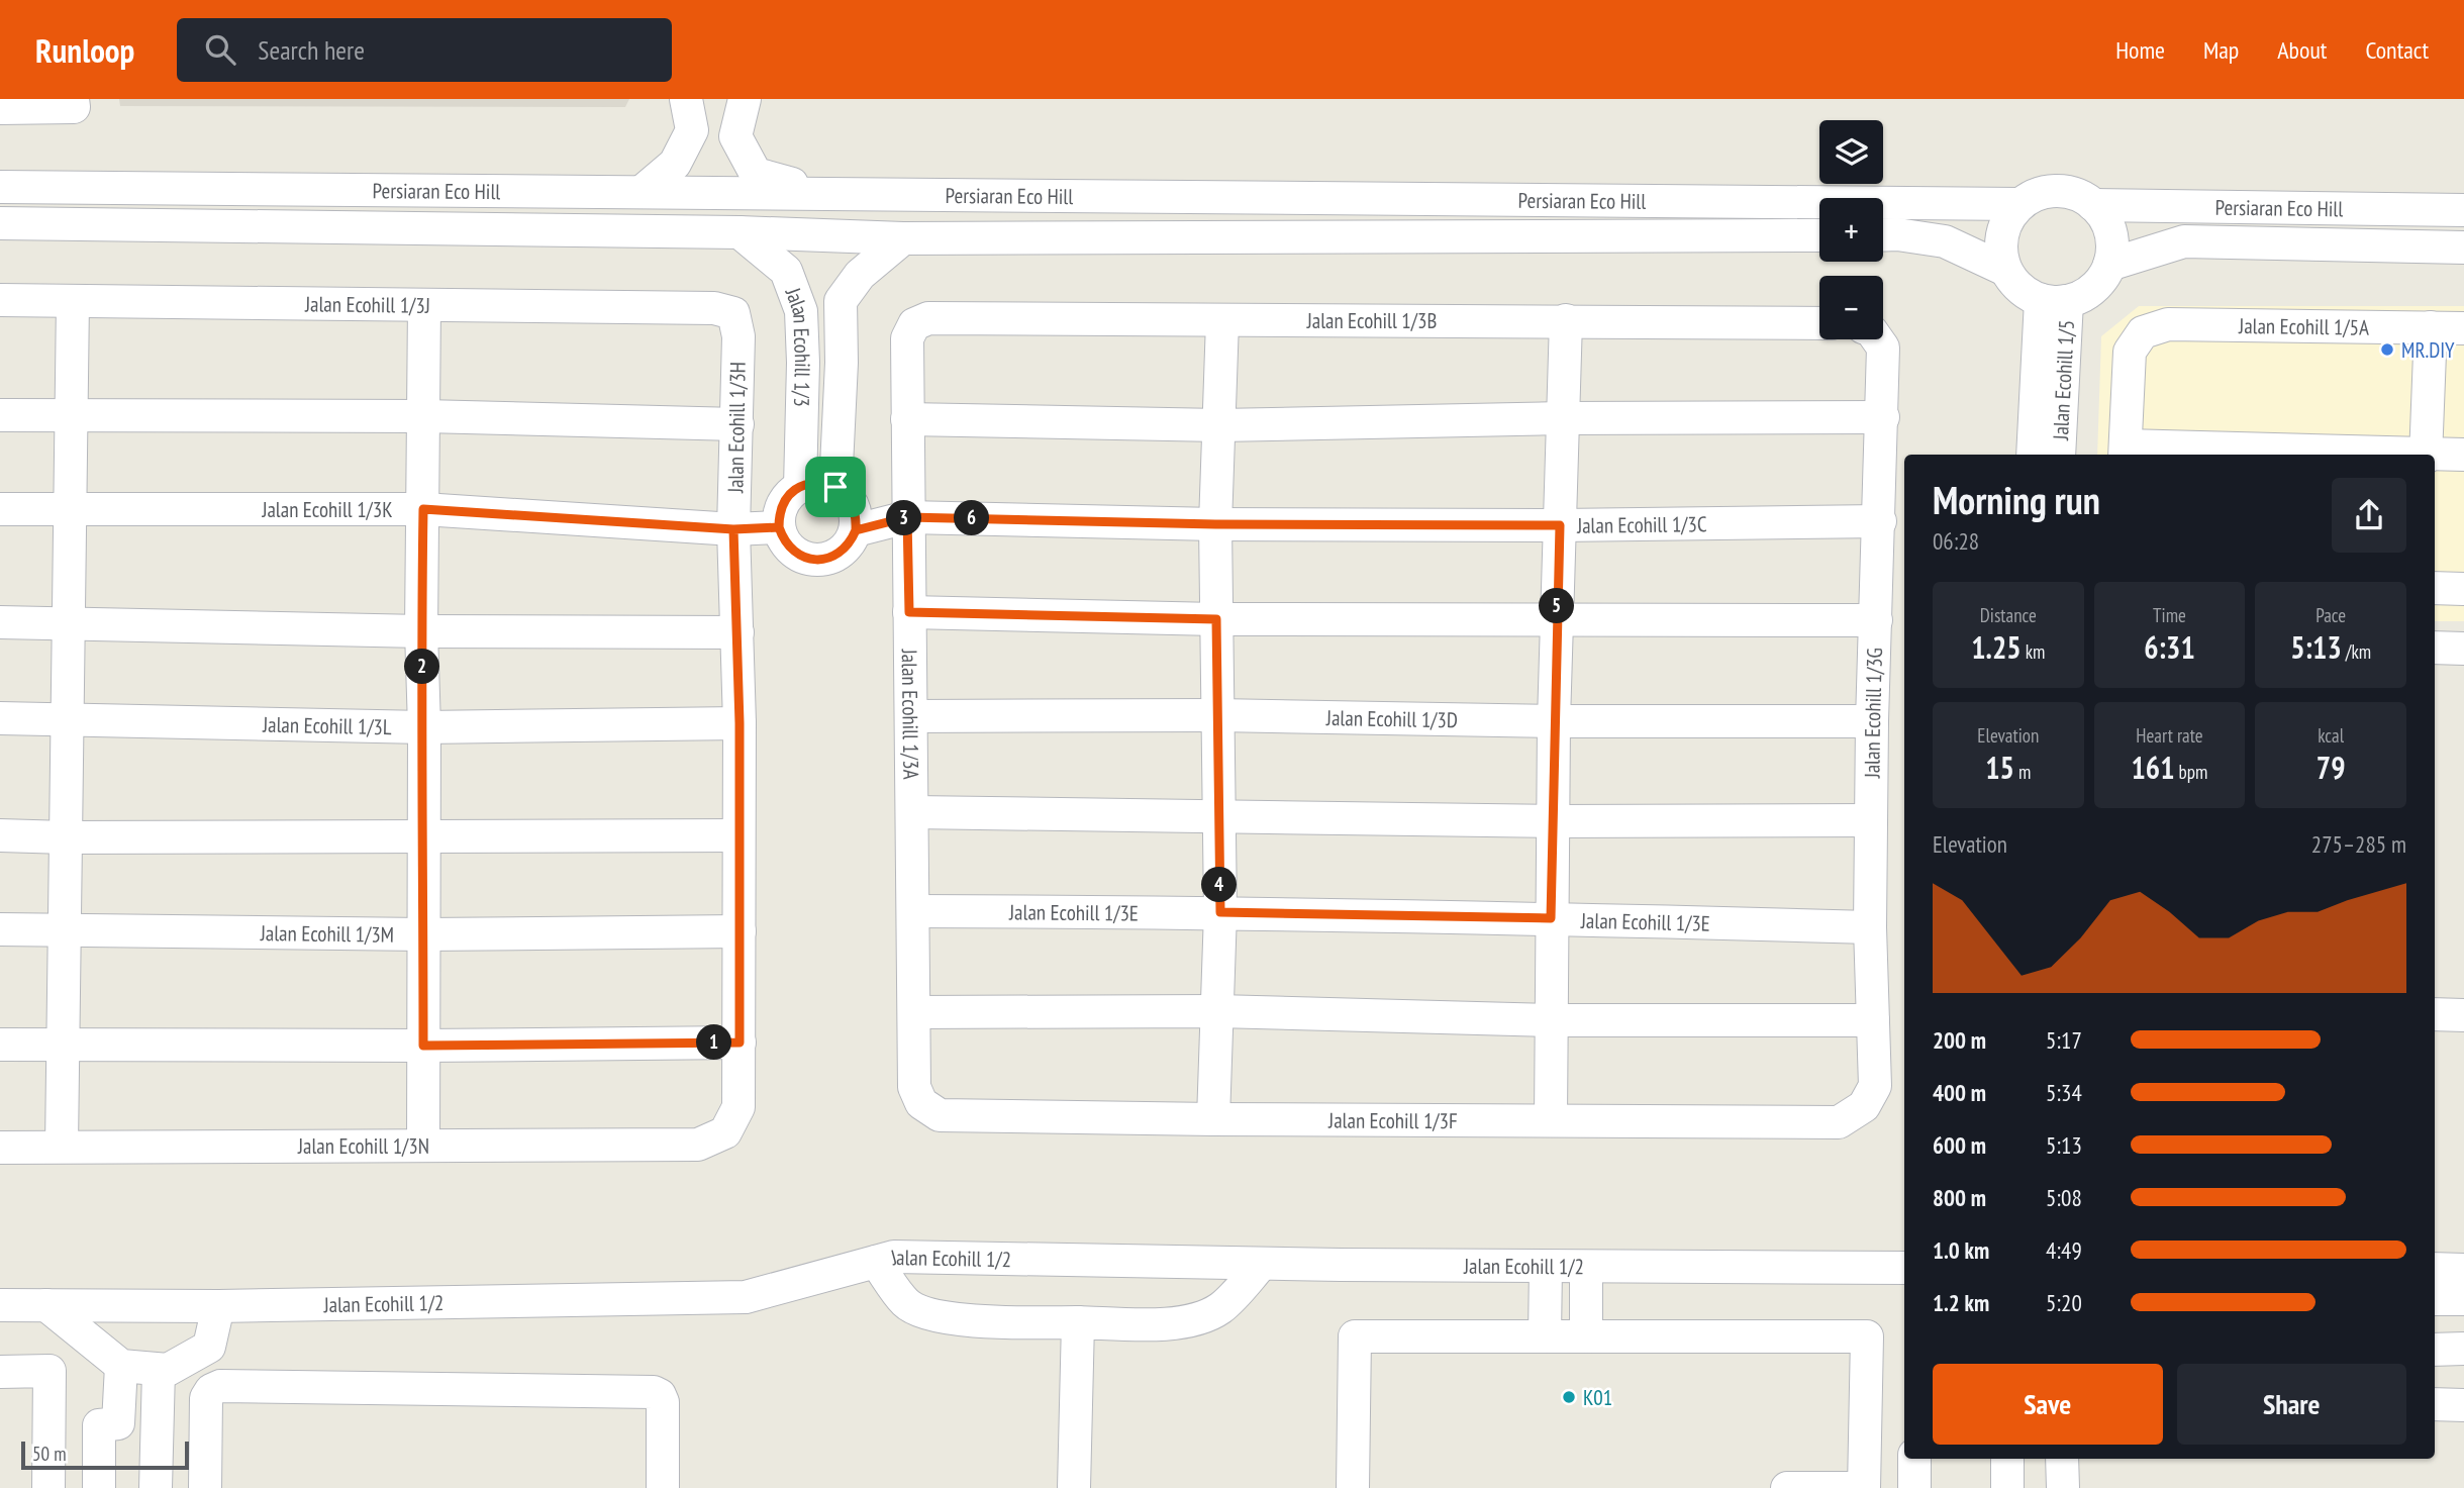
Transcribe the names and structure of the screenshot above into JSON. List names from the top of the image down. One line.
{"streets":{"street":["Persiaran Eco Hill","Jalan Ecohill 1/3J","Jalan Ecohill 1/3B","Jalan Ecohill 1/5A","Jalan Ecohill 1/3","Jalan Ecohill 1/5","Jalan Ecohill 1/3H","Jalan Ecohill 1/3K","Jalan Ecohill 1/3C","Jalan Ecohill 1/3A","Jalan Ecohill 1/3G","Jalan Ecohill 1/3D","Jalan Ecohill 1/3L","Jalan Ecohill 1/3E","Jalan Ecohill 1/3M","Jalan Ecohill 1/3F","Jalan Ecohill 1/3N","Jalan Ecohill 1/2"]},"crossings":[["Persiaran Eco Hill","Jalan Ecohill 1/5"],["Jalan Ecohill 1/3J","Jalan Ecohill 1/3H"],["Jalan Ecohill 1/3B","Jalan Ecohill 1/3A"],["Jalan Ecohill 1/3","Jalan Ecohill 1/3K"],["Jalan Ecohill 1/3","Jalan Ecohill 1/3C"],["Jalan Ecohill 1/3H","Jalan Ecohill 1/3K"],["Jalan Ecohill 1/3H","Jalan Ecohill 1/3L"],["Jalan Ecohill 1/3H","Jalan Ecohill 1/3M"],["Jalan Ecohill 1/3H","Jalan Ecohill 1/3N"],["Jalan Ecohill 1/3K","Jalan Ecohill 1/3C"],["Jalan Ecohill 1/3C","Jalan Ecohill 1/3A"],["Jalan Ecohill 1/3C","Jalan Ecohill 1/3G"],["Jalan Ecohill 1/3A","Jalan Ecohill 1/3D"],["Jalan Ecohill 1/3A","Jalan Ecohill 1/3E"],["Jalan Ecohill 1/3A","Jalan Ecohill 1/3F"],["Jalan Ecohill 1/3G","Jalan Ecohill 1/3D"],["Jalan Ecohill 1/3G","Jalan Ecohill 1/3E"],["Jalan Ecohill 1/3G","Jalan Ecohill 1/3F"]],"places":["MR.DIY","K01"],"scale_bar":"50 m","page":{"header":"Runloop","search":"Search here","nav":["Home","Map","About","Contact"],"map_buttons":["+","−"],"heading":["Morning run","06:28"],"pins":["3","6","5","2","4","1"],"stats":[["Distance","1.25 km"],["Time","6:31"],["Pace","5:13 /km"],["Elevation","15 m"],["Heart rate","161 bpm"],["kcal","79"]],"chart":["Elevation","275–285 m"],"list":[{"name":"200 m","note":"5:17"},{"name":"400 m","note":"5:34"},{"name":"600 m","note":"5:13"},{"name":"800 m","note":"5:08"},{"name":"1.0 km","note":"4:49"},{"name":"1.2 km","note":"5:20"}],"buttons":["Save","Share"],"scale":"50 m"}}
